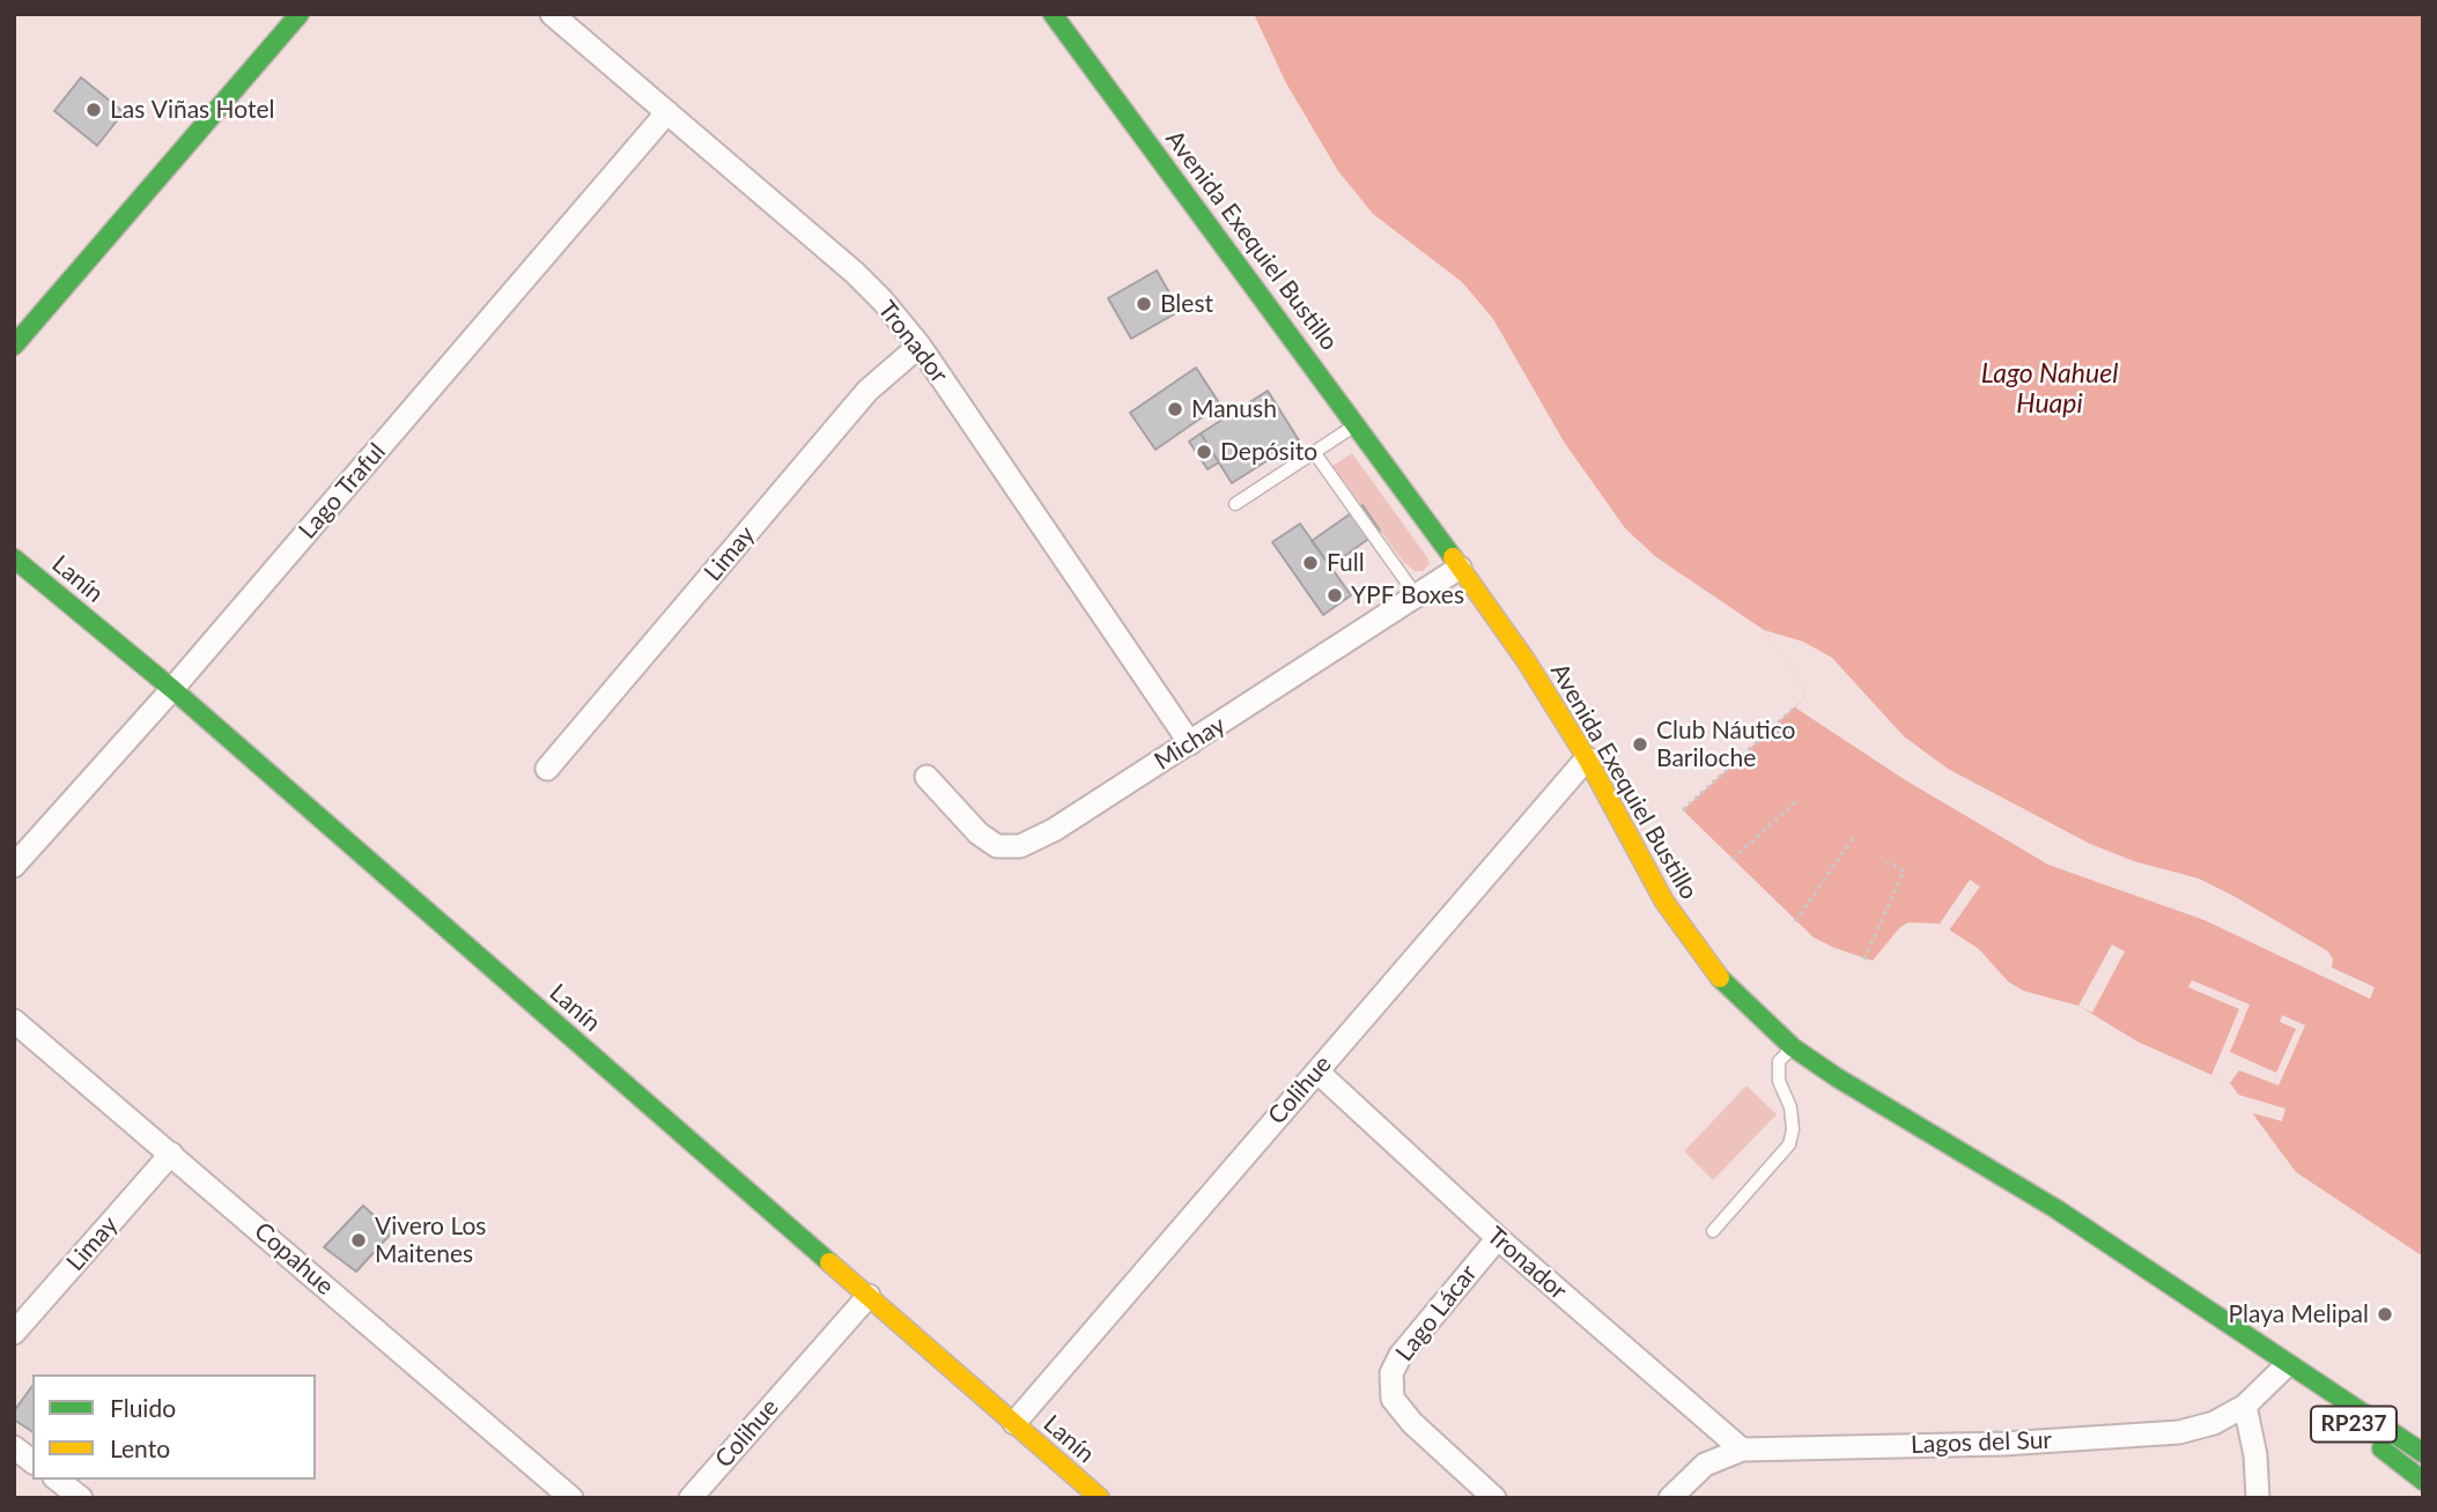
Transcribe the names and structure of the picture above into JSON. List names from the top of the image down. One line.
{"streets":{"main road":["Avenida Exequiel Bustillo","Lanín","RP237"],"street":["Tronador","Lago Traful","Limay","Michay","Colihue","Copahue","Lago Lácar","Lagos del Sur"]},"crossings":[["Avenida Exequiel Bustillo","Michay"],["Avenida Exequiel Bustillo","Colihue"],["Avenida Exequiel Bustillo","Lagos del Sur"],["Tronador","Lago Traful"],["Tronador","Limay"],["Tronador","Michay"],["Tronador","Colihue"],["Tronador","Lago Lácar"],["Tronador","Lagos del Sur"],["Lago Traful","Lanín"],["Limay","Copahue"],["Lanín","Colihue"]],"water":["Lago Nahuel Huapi"],"places":["Las Viñas Hotel","Blest","Manush","Depósito","Full","YPF Boxes","Club Náutico Bariloche","Vivero Los Maitenes","Playa Melipal"],"legend":["Fluido","Lento"]}
